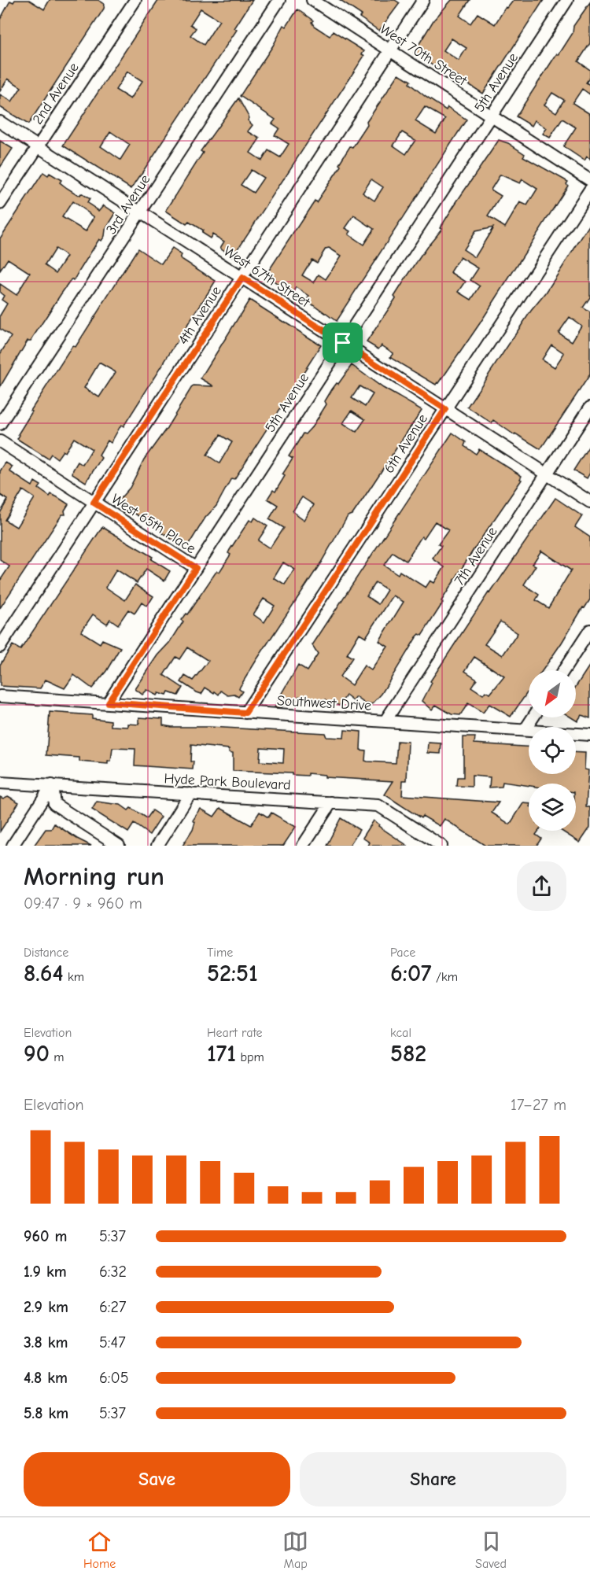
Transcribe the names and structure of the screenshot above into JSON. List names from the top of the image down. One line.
{"streets":{"street":["West 70th Street","5th Avenue","2nd Avenue","3rd Avenue","West 67th Street","4th Avenue","6th Avenue","West 65th Place","7th Avenue","Southwest Drive","Hyde Park Boulevard"]},"crossings":[["West 70th Street","5th Avenue"],["West 70th Street","4th Avenue"],["5th Avenue","West 67th Street"],["5th Avenue","West 65th Place"],["5th Avenue","Southwest Drive"],["2nd Avenue","West 67th Street"],["3rd Avenue","West 67th Street"],["West 67th Street","4th Avenue"],["West 67th Street","6th Avenue"],["West 67th Street","7th Avenue"],["4th Avenue","West 65th Place"],["6th Avenue","Southwest Drive"],["7th Avenue","Southwest Drive"]],"north":"bottom left","page":{"heading":["Morning run","09:47 · 9 × 960 m"],"stats":[["Distance","8.64 km"],["Time","52:51"],["Pace","6:07 /km"],["Elevation","90 m"],["Heart rate","171 bpm"],["kcal","582"]],"chart":["Elevation","17–27 m"],"list":[{"name":"960 m","note":"5:37"},{"name":"1.9 km","note":"6:32"},{"name":"2.9 km","note":"6:27"},{"name":"3.8 km","note":"5:47"},{"name":"4.8 km","note":"6:05"},{"name":"5.8 km","note":"5:37"}],"buttons":["Save","Share"],"tabs":["Home","Map","Saved"]}}
